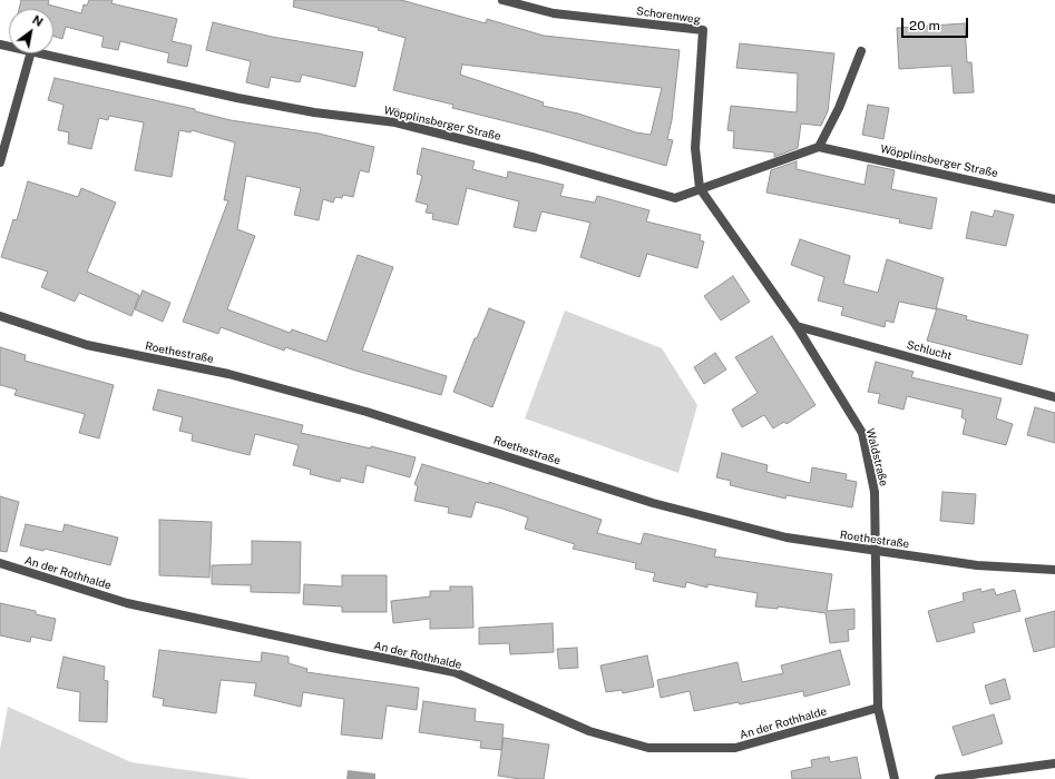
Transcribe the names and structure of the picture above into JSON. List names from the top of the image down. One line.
{"streets":{"street":["Schorenweg","Wöpplinsberger Straße","Schlucht","Roethestraße","Waldstraße","An der Rothhalde"]},"crossings":[["Schorenweg","Wöpplinsberger Straße"],["Schorenweg","Waldstraße"],["Wöpplinsberger Straße","Waldstraße"],["Schlucht","Waldstraße"],["Roethestraße","Waldstraße"],["Waldstraße","An der Rothhalde"]],"scale_bar":"20 m","north":"top right"}
